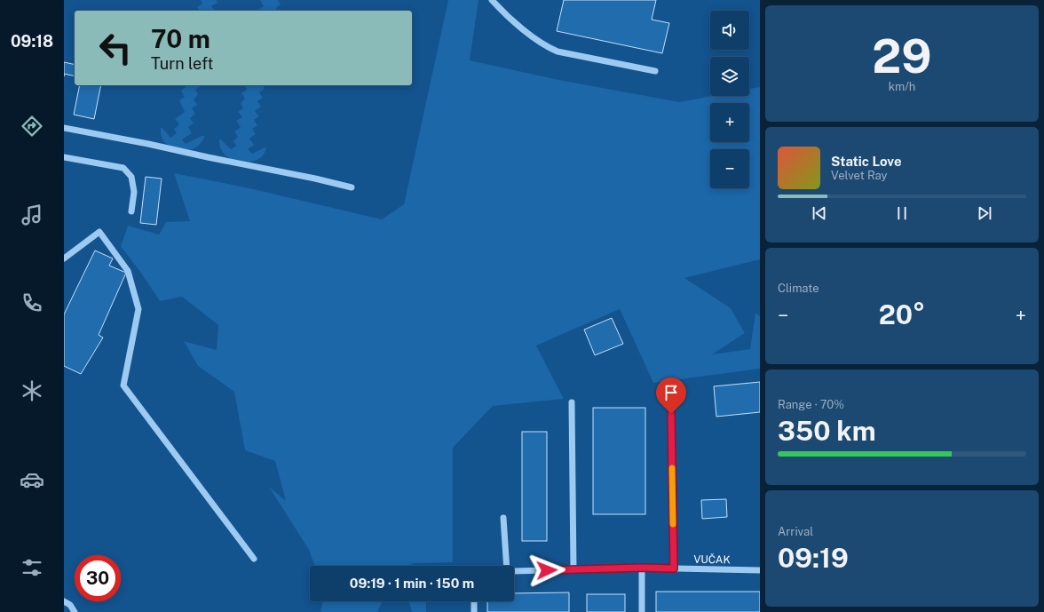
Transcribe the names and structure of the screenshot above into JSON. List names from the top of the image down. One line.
{"streets":{"street":["VUČAK"]},"page":{"tabs":"09:18","tile":[["29","km/h"],"Climate",["Range · 70%","350 km"],["Arrival","09:19"]],"map_buttons":["+","−"],"turn":["70 m","Turn left"],"song":["Static Love","Velvet Ray"],"heat":["−","20°","+"],"limit":"30","trip":"09:19 · 1 min · 150 m"}}
